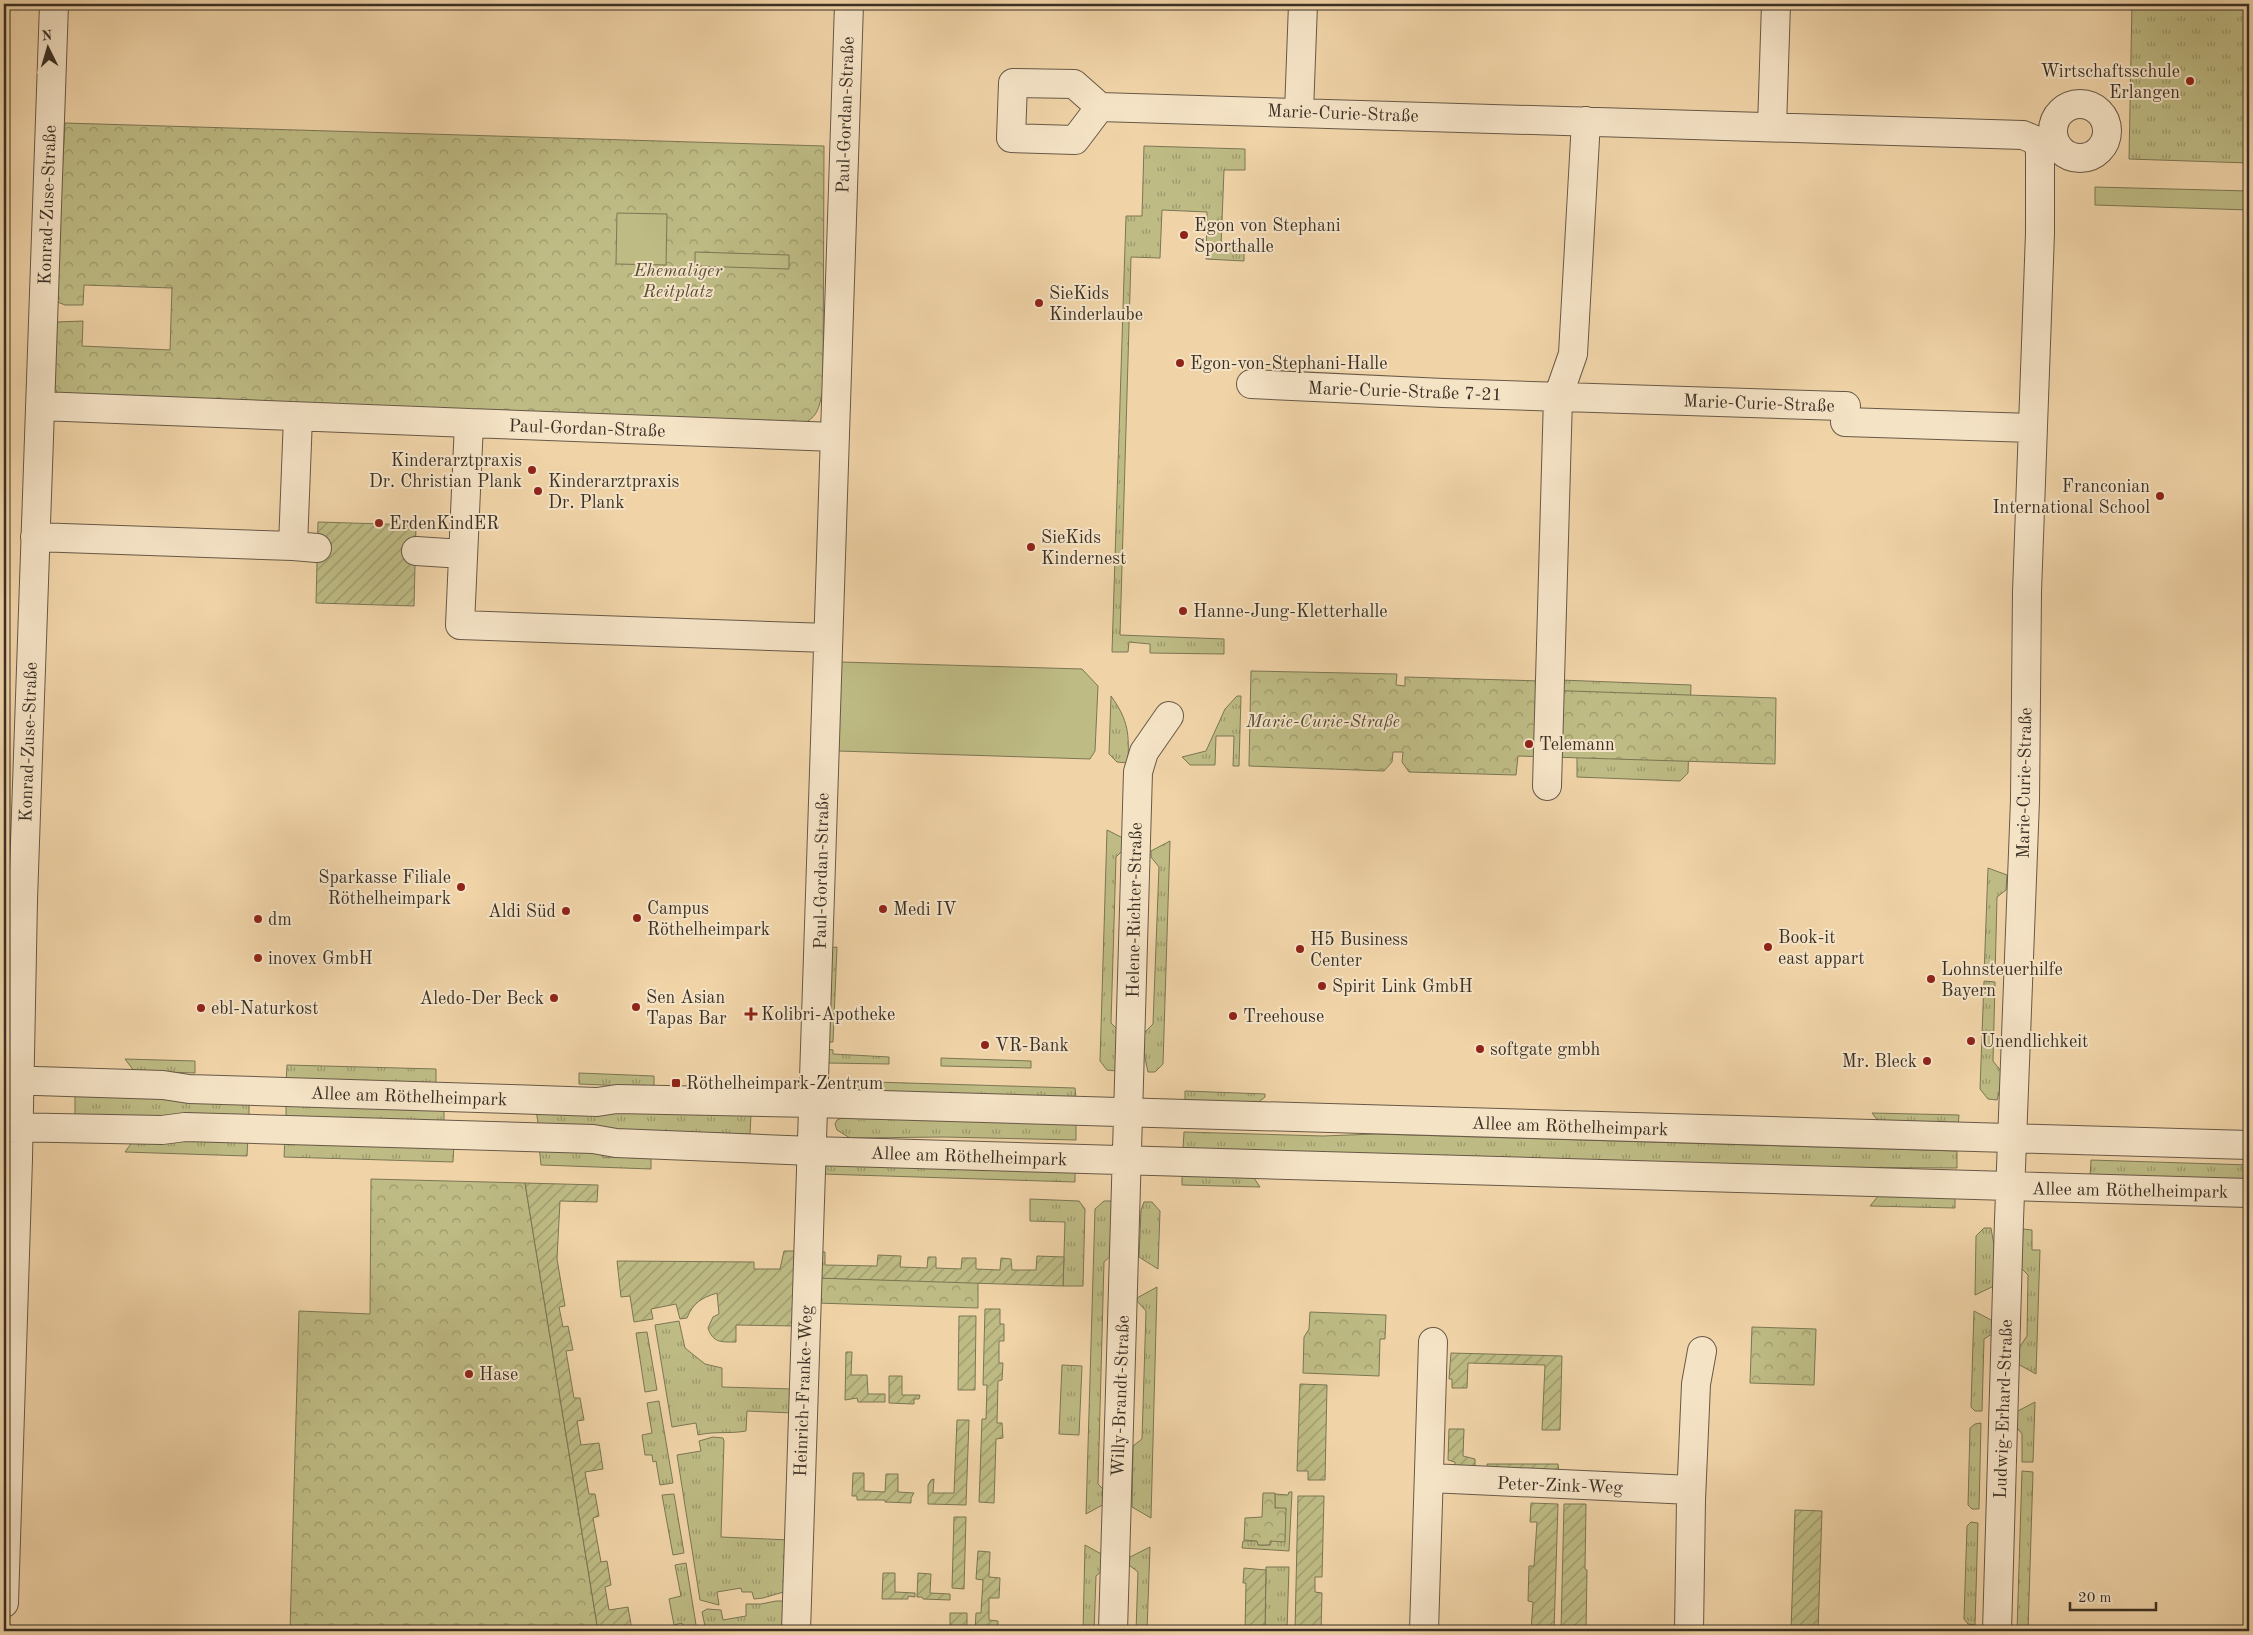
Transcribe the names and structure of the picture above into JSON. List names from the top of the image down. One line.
{"streets":{"street":["Marie-Curie-Straße","Paul-Gordan-Straße","Konrad-Zuse-Straße","Marie-Curie-Straße 7-21","Helene-Richter-Straße","Allee am Röthelheimpark","Heinrich-Franke-Weg","Willy-Brandt-Straße","Ludwig-Erhard-Straße","Peter-Zink-Weg"]},"crossings":[["Marie-Curie-Straße","Marie-Curie-Straße 7-21"],["Marie-Curie-Straße","Allee am Röthelheimpark"],["Paul-Gordan-Straße","Allee am Röthelheimpark"],["Konrad-Zuse-Straße","Allee am Röthelheimpark"],["Helene-Richter-Straße","Allee am Röthelheimpark"],["Allee am Röthelheimpark","Heinrich-Franke-Weg"],["Allee am Röthelheimpark","Willy-Brandt-Straße"],["Allee am Röthelheimpark","Ludwig-Erhard-Straße"]],"parks":["Ehemaliger Reitplatz","Marie-Curie-Straße"],"places":{"other":["Wirtschaftsschule Erlangen","Egon von Stephani Sporthalle","SieKids Kinderlaube","Egon-von-Stephani-Halle","Kinderarztpraxis Dr. Christian Plank","Kinderarztpraxis Dr. Plank","Franconian International School","ErdenKindER","SieKids Kindernest","Hanne-Jung-Kletterhalle","Telemann","Sparkasse Filiale Röthelheimpark","Medi IV","Aldi Süd","Campus Röthelheimpark","dm","Book-it east appart","H5 Business Center","inovex GmbH","Lohnsteuerhilfe Bayern","Spirit Link GmbH","Aledo-Der Beck","Sen Asian Tapas Bar","ebl-Naturkost","Treehouse","Unendlichkeit","VR-Bank","softgate gmbh","Mr. Bleck","Hase"],"health":["Kolibri-Apotheke"],"transit":["Röthelheimpark-Zentrum"]},"scale_bar":"20 m","north":"top"}
